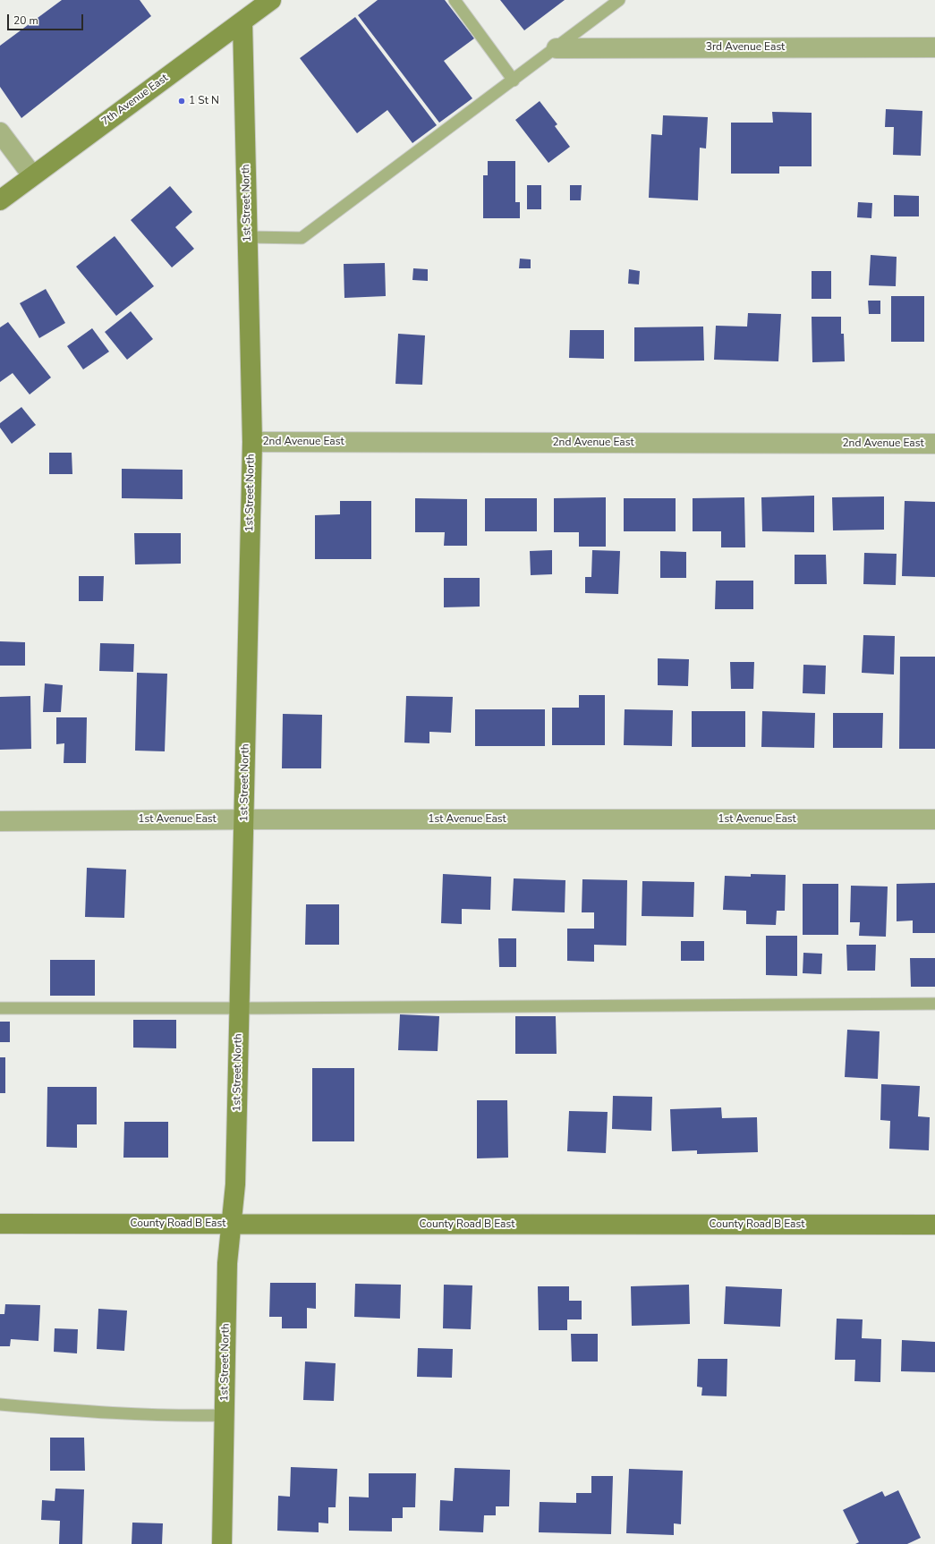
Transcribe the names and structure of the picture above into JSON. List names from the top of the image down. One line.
{"streets":{"street":["3rd Avenue East","7th Avenue East","1st Street North","2nd Avenue East","1st Avenue East","County Road B East"]},"crossings":[["7th Avenue East","1st Street North"],["1st Street North","2nd Avenue East"],["1st Street North","1st Avenue East"],["1st Street North","County Road B East"]],"places":["1 St N"],"scale_bar":"20 m"}
